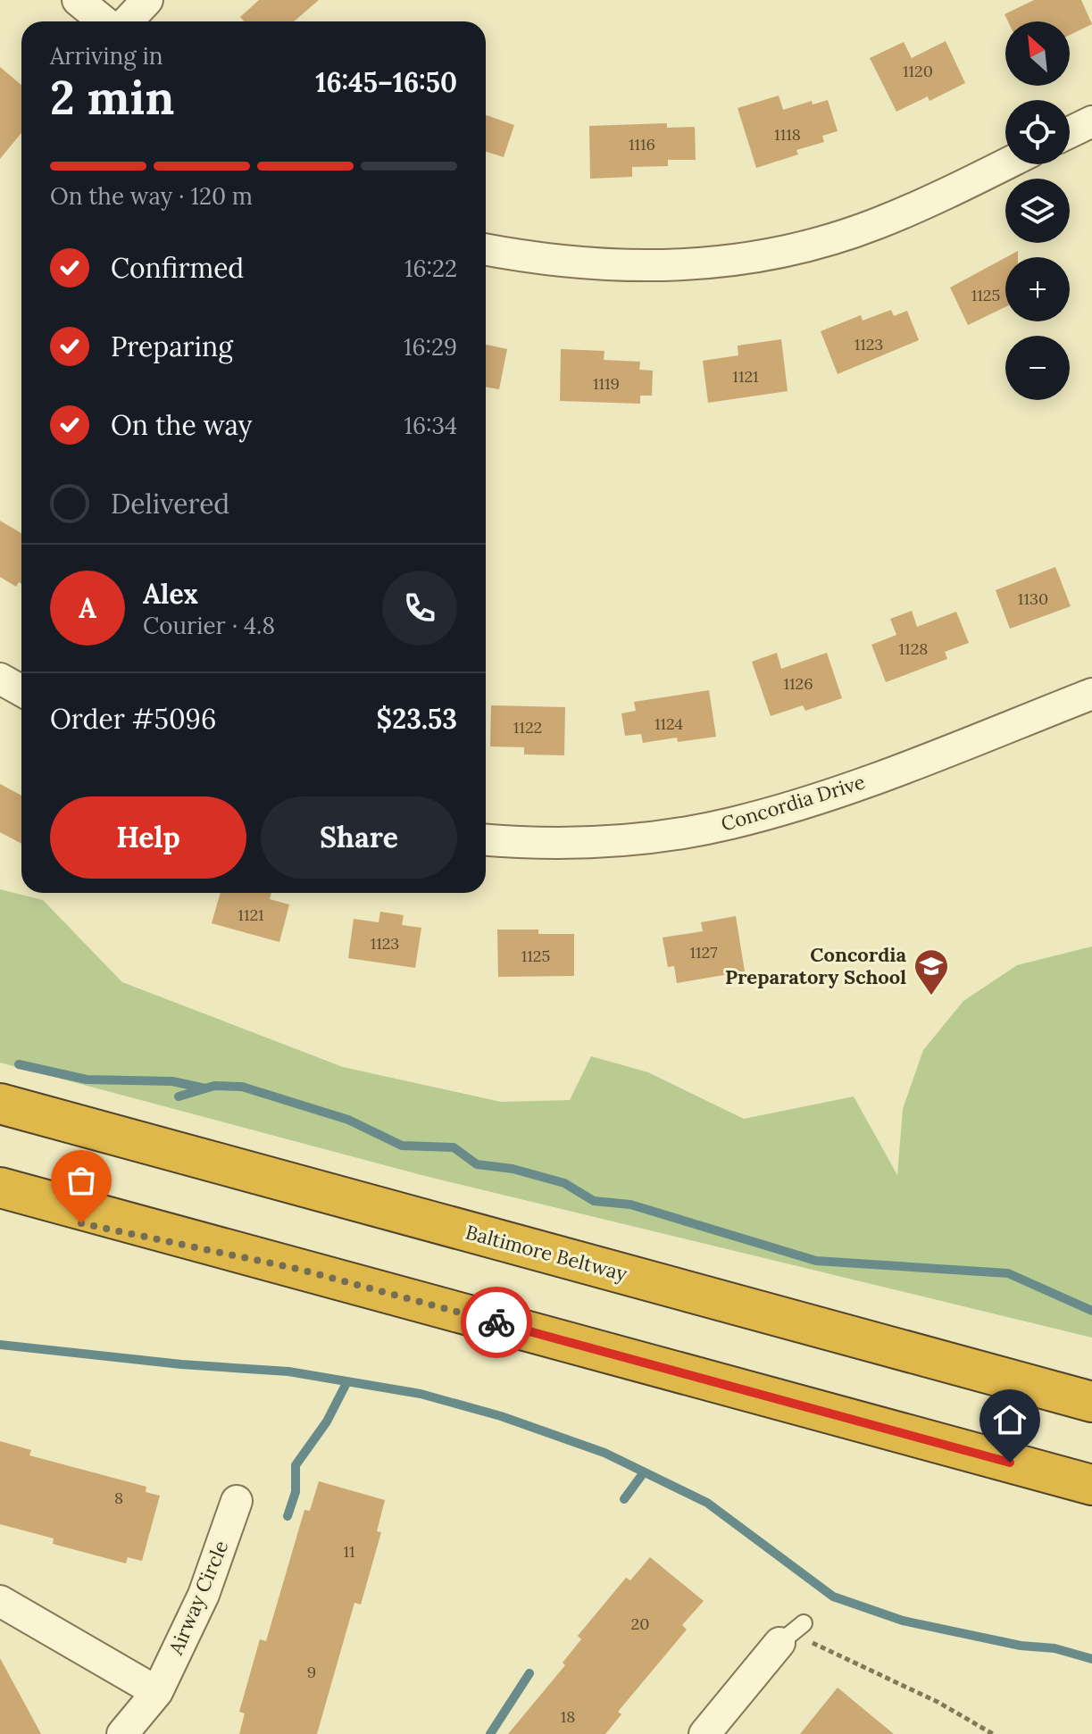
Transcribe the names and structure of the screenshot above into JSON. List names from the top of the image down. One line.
{"streets":{"highway":["Baltimore Beltway"],"street":["Concordia Drive","Airway Circle"]},"places":{"school or university":["Concordia Preparatory School"]},"house_numbers":["1120","1118","1116","1125","1123","1121","1119","1130","1128","1126","1124","1122","1121","1123","1127","1125","8","11","20","9","18"],"north":"top left","page":{"map_buttons":["+","−"],"heading":["2 min","Arriving in","16:45–16:50"],"panel":["Alex","Courier · 4.8","Order #5096","$23.53"],"bar":"On the way · 120 m","list":[["Confirmed","16:22"],["Preparing","16:29"],["On the way","16:34"],"Delivered"],"round":"A","buttons":["Help","Share"]}}
